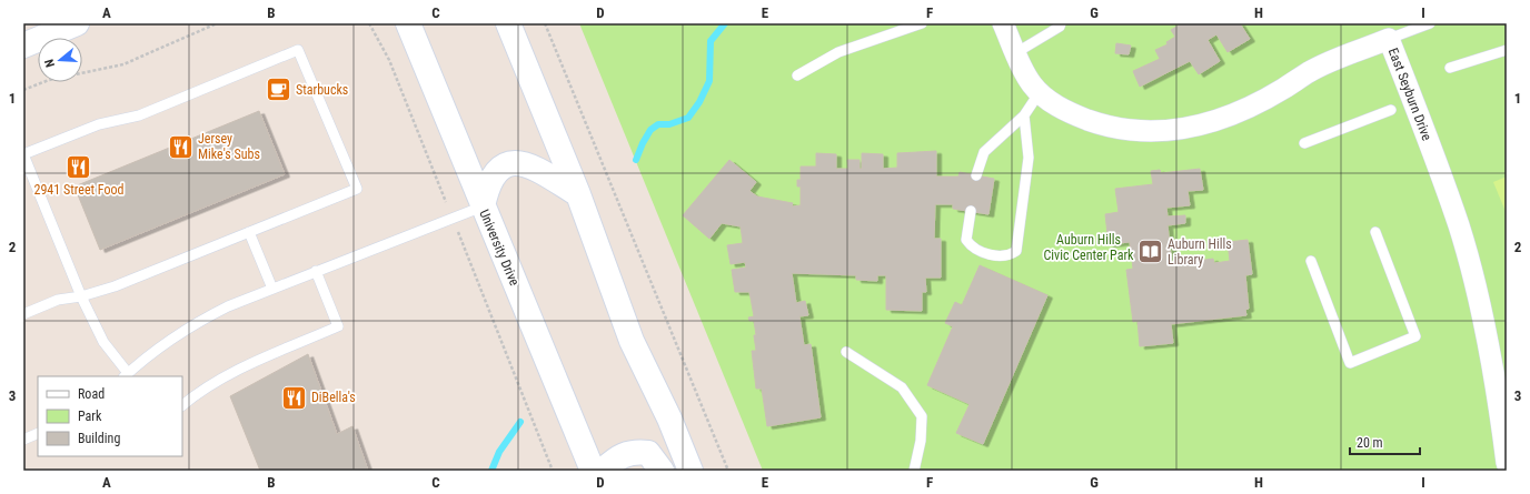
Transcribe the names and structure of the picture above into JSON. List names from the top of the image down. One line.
{"streets":{"main road":["University Drive"],"street":["East Seyburn Drive"]},"parks":["Auburn Hills Civic Center Park"],"places":{"cafe":["Starbucks"],"restaurant":["Jersey Mike's Subs","2941 Street Food","DiBella's"],"library":["Auburn Hills Library"]},"legend":["Road","Park","Building"],"scale_bar":"20 m","north":"left","grid":{"columns":["A","B","C","D","E","F","G","H","I"],"rows":["1","2","3"]}}
